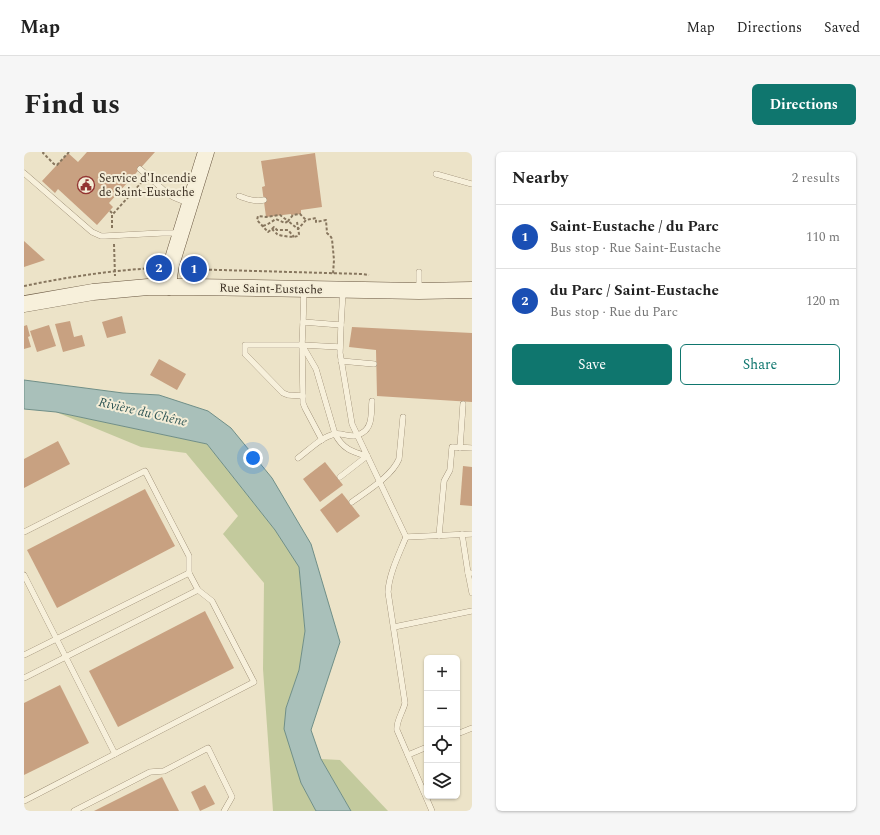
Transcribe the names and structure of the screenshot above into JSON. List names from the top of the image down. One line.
{"streets":{"street":["Rue Saint-Eustache"]},"water":["Rivière du Chêne"],"places":{"public building":["Service d'Incendie de Saint-Eustache"]},"page":{"header":"Map","nav":["Map","Directions","Saved"],"title":"Find us","buttons":["Directions",["Save","Share"]],"heading":["Nearby","2 results"],"list":[{"mark":"1","name":"Saint-Eustache / du Parc","note":"Bus stop · Rue Saint-Eustache","value":"110 m"},{"mark":"2","name":"du Parc / Saint-Eustache","note":"Bus stop · Rue du Parc","value":"120 m"}],"pins":["2","1"],"map_buttons":["+","−"]}}
